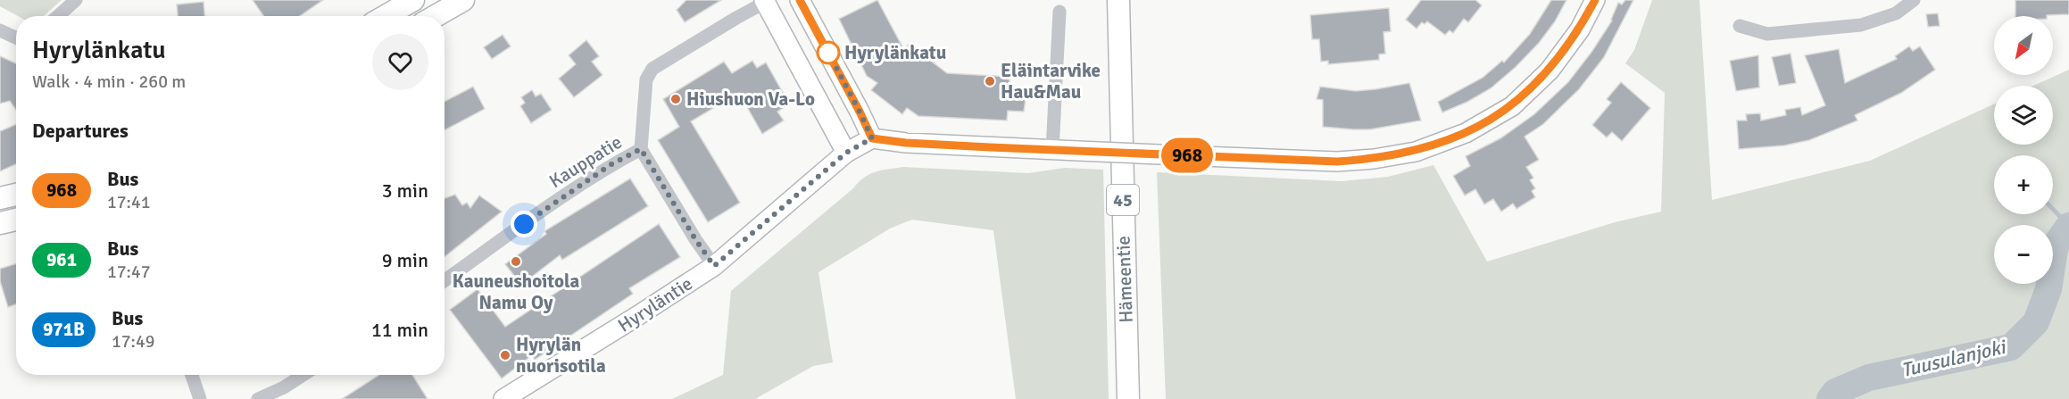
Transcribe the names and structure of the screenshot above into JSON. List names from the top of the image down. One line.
{"streets":{"main road":["45","Hämeentie"],"street":["Kauppatie","Hyryläntie"]},"crossings":[["Kauppatie","Hyryläntie"]],"water":["Tuusulanjoki"],"places":["Hyrylänkatu","Eläintarvike Hau&Mau","Hiushuon Va-Lo","Kauneushoitola Namu Oy","Hyrylän nuorisotila"],"lines":["bus line 968"],"north":"bottom left","page":{"on_map":"968","map_buttons":["+","−"],"heading":[["Hyrylänkatu","Walk · 4 min · 260 m"],"Departures"],"list":[{"mark":"968","name":"Bus","note":"17:41","value":"3 min"},{"mark":"961","name":"Bus","note":"17:47","value":"9 min"},{"mark":"971B","name":"Bus","note":"17:49","value":"11 min"}]}}
